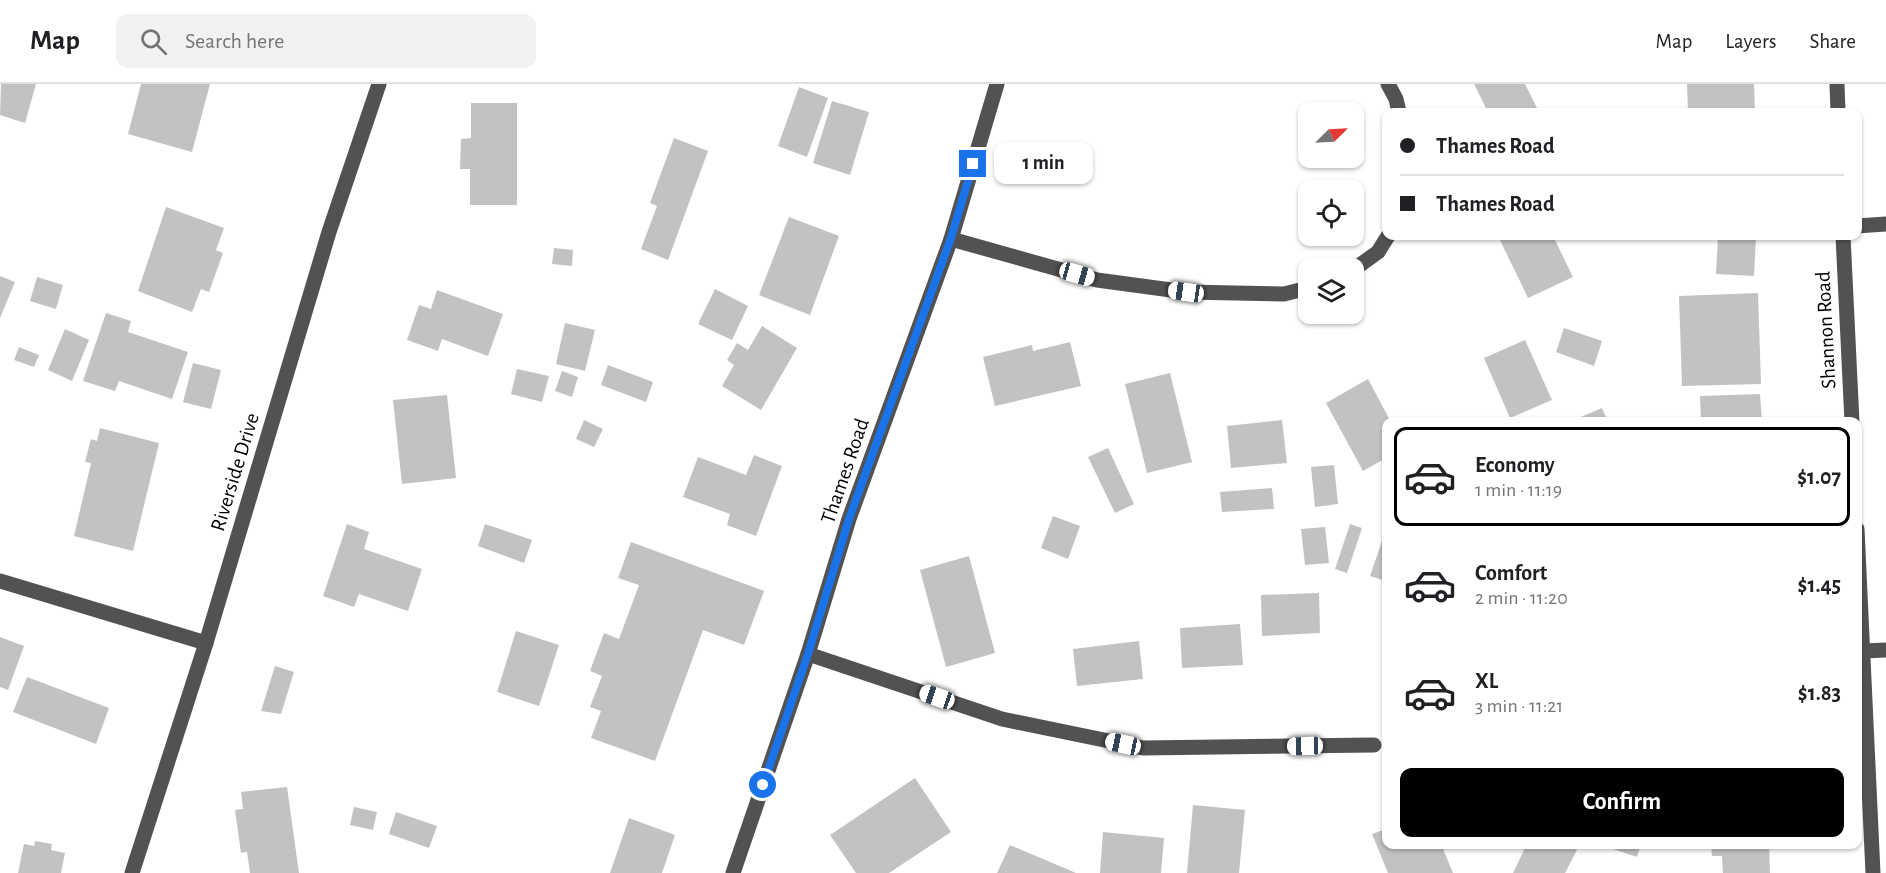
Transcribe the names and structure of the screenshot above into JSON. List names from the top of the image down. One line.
{"streets":{"street":["Shannon Road","Thames Road","Riverside Drive"]},"north":"top right","page":{"header":"Map","search":"Search here","nav":["Map","Layers","Share"],"banner":["Thames Road","Thames Road"],"bubble":"1 min","list":[{"name":"Economy","note":"1 min · 11:19","value":"$1.07"},{"name":"Comfort","note":"2 min · 11:20","value":"$1.45"},{"name":"XL","note":"3 min · 11:21","value":"$1.83"}],"buttons":"Confirm"}}
